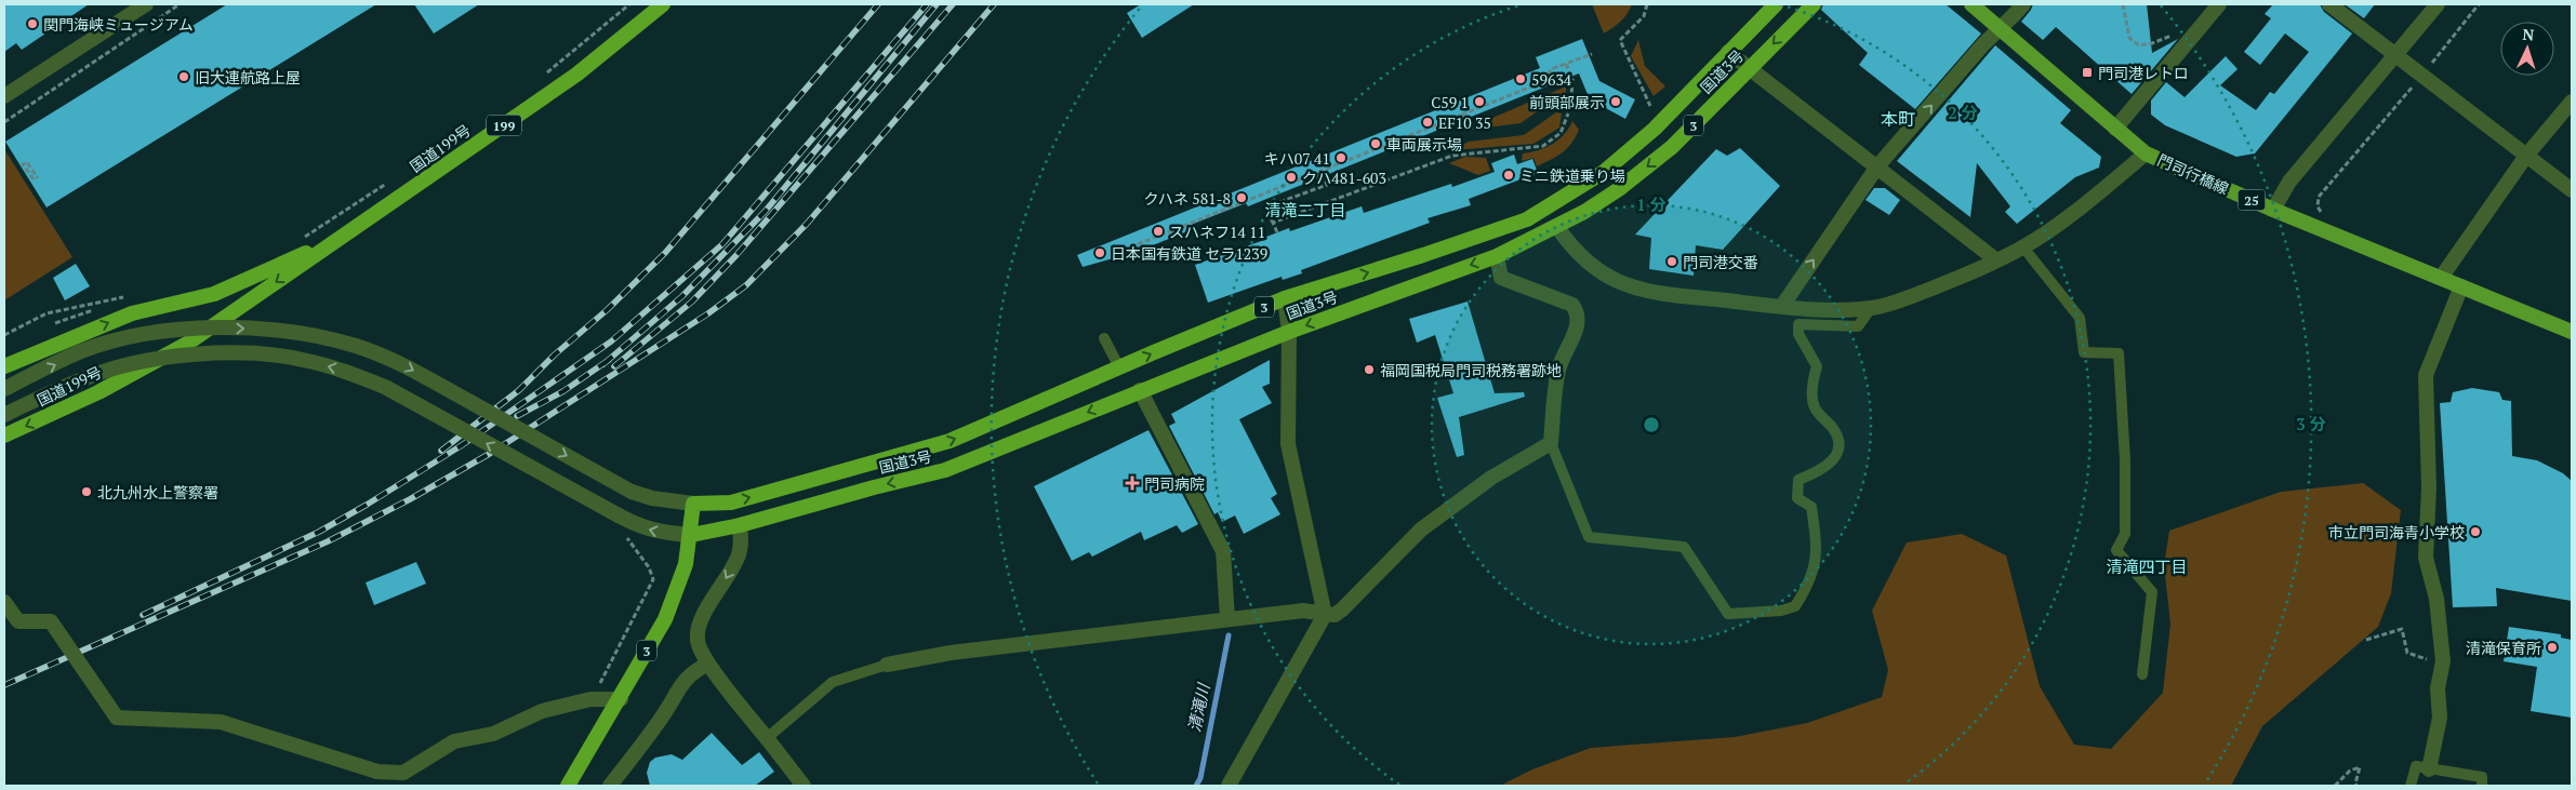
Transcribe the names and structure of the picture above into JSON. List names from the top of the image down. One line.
{"streets":{"highway":["国道3号","199","3","国道199号"],"main road":["門司行橋線","25"]},"crossings":[["国道3号","3"]],"districts":["本町","清滝二丁目","清滝四丁目"],"water":["清滝川"],"places":{"other":["関門海峡ミュージアム","旧大連航路上屋","59634","C59 1","前頭部展示","EF10 35","車両展示場","キハ07 41","ミニ鉄道乗り場","クハ481-603","クハネ 581-8","スハネフ14 11","日本国有鉄道 セラ1239","門司港交番","福岡国税局門司税務署跡地","北九州水上警察署","市立門司海青小学校","清滝保育所"],"transit":["門司港レトロ"],"health":["門司病院"]},"north":"top","rings":["2 分","1 分","3 分"]}
